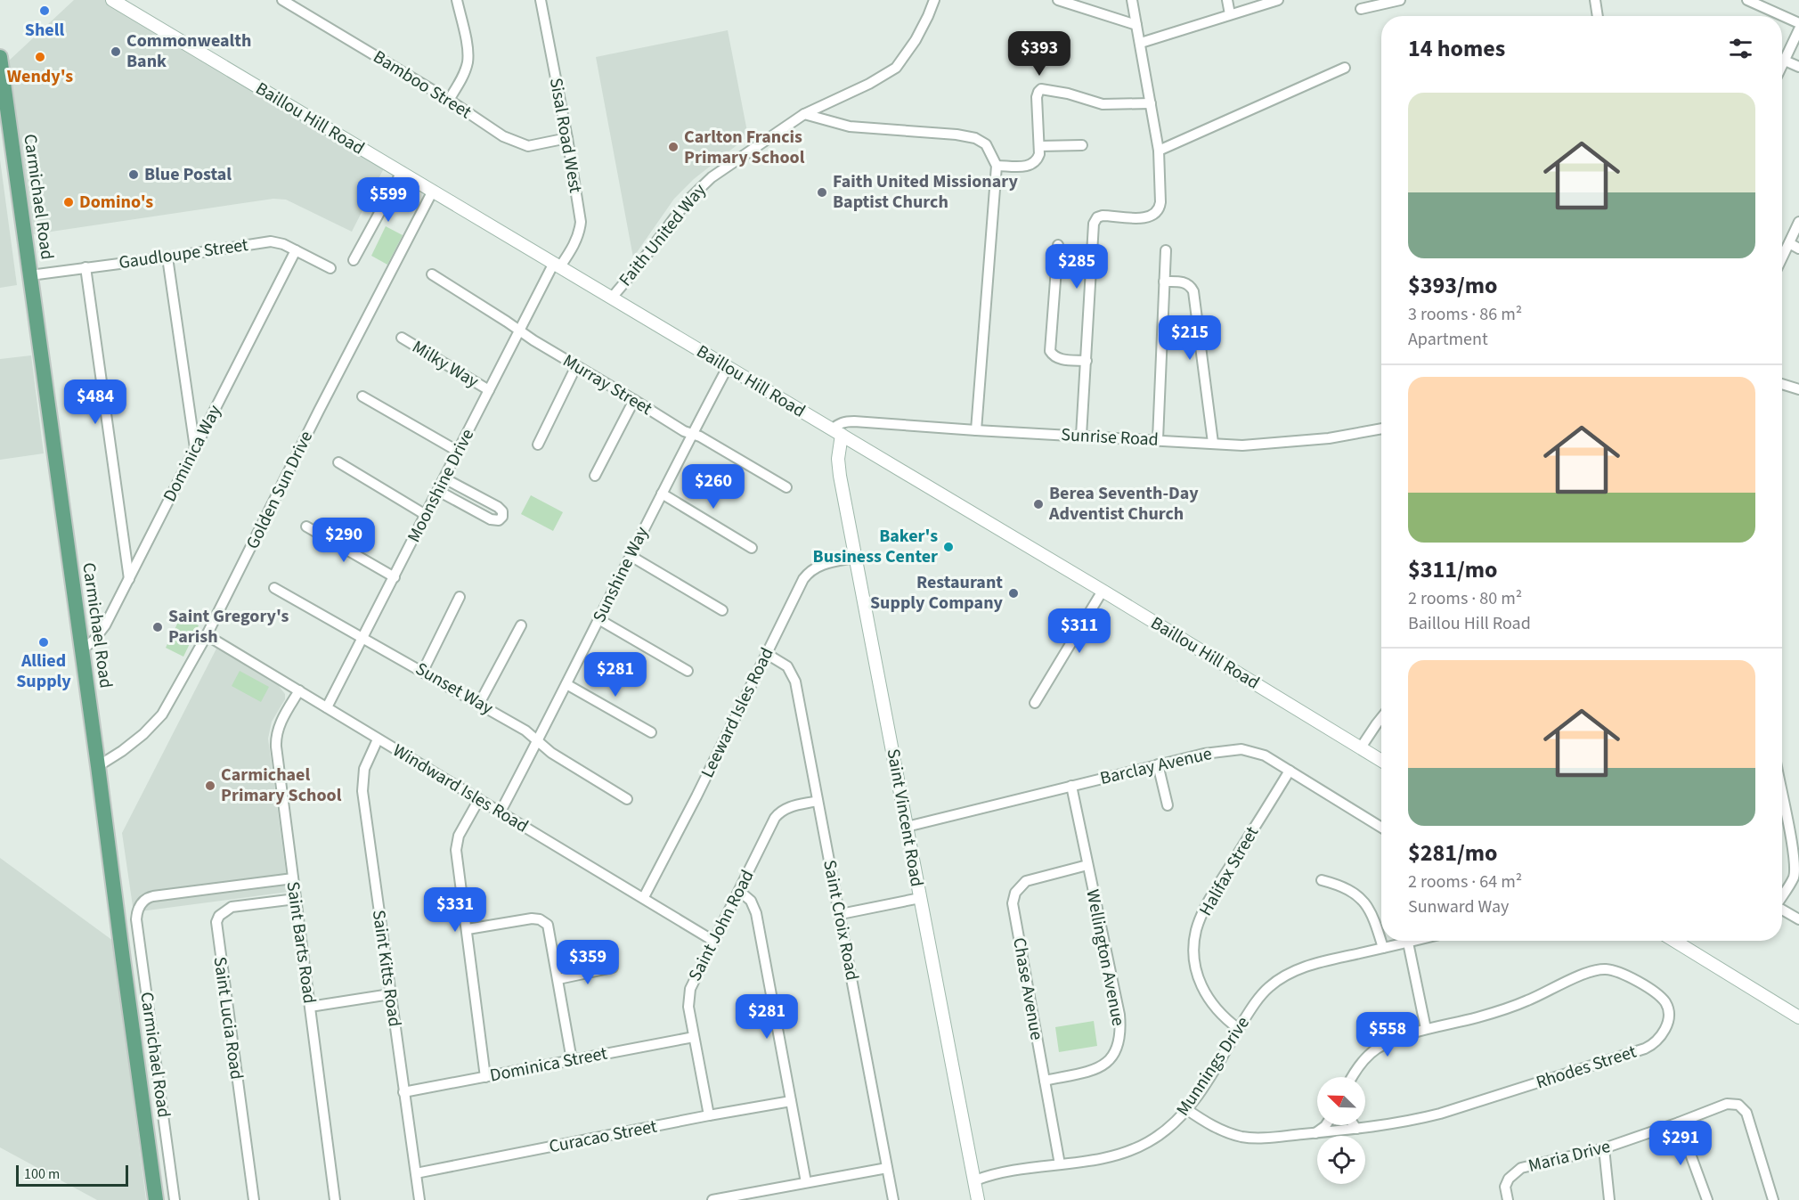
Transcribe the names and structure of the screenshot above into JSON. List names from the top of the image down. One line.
{"streets":{"main road":["Baillou Hill Road","Carmichael Road","Saint Vincent Road"],"street":["Bamboo Street","Sisal Road West","Faith United Way","Gaudloupe Street","Milky Way","Murray Street","Sunrise Road","Dominica Way","Moonshine Drive","Golden Sun Drive","Sunshine Way","Sunset Way","Leeward Isles Road","Barclay Avenue","Windward Isles Road","Halifax Street","Saint Croix Road","Saint John Road","Saint Barts Road","Wellington Avenue","Saint Kitts Road","Chase Avenue","Saint Lucia Road","Dominica Street","Munnings Drive","Rhodes Street","Curacao Street","Maria Drive"]},"crossings":[["Bamboo Street","Sisal Road West"],["Baillou Hill Road","Sisal Road West"],["Baillou Hill Road","Faith United Way"],["Baillou Hill Road","Sunrise Road"],["Baillou Hill Road","Moonshine Drive"],["Baillou Hill Road","Golden Sun Drive"],["Baillou Hill Road","Sunshine Way"],["Baillou Hill Road","Saint Vincent Road"],["Sisal Road West","Moonshine Drive"],["Carmichael Road","Gaudloupe Street"],["Carmichael Road","Dominica Way"],["Carmichael Road","Golden Sun Drive"],["Gaudloupe Street","Dominica Way"],["Milky Way","Moonshine Drive"],["Murray Street","Moonshine Drive"],["Murray Street","Sunshine Way"],["Sunrise Road","Saint Vincent Road"],["Moonshine Drive","Sunset Way"],["Moonshine Drive","Windward Isles Road"],["Golden Sun Drive","Windward Isles Road"],["Sunshine Way","Sunset Way"],["Sunshine Way","Windward Isles Road"],["Leeward Isles Road","Windward Isles Road"],["Leeward Isles Road","Saint Vincent Road"],["Leeward Isles Road","Saint Croix Road"],["Barclay Avenue","Saint Vincent Road"],["Barclay Avenue","Halifax Street"],["Barclay Avenue","Wellington Avenue"],["Windward Isles Road","Saint John Road"],["Windward Isles Road","Saint Barts Road"],["Windward Isles Road","Saint Kitts Road"],["Saint Vincent Road","Munnings Drive"],["Halifax Street","Munnings Drive"],["Saint Croix Road","Saint John Road"],["Saint John Road","Dominica Street"],["Saint John Road","Curacao Street"],["Saint Barts Road","Saint Lucia Road"],["Wellington Avenue","Chase Avenue"],["Saint Kitts Road","Dominica Street"],["Saint Kitts Road","Curacao Street"],["Chase Avenue","Munnings Drive"],["Munnings Drive","Rhodes Street"]],"places":["Shell","Commonwealth Bank","Wendy's","Carlton Francis Primary School","Blue Postal","Faith United Missionary Baptist Church","Domino's","Berea Seventh-Day Adventist Church","Baker's Business Center","Restaurant Supply Company","Saint Gregory's Parish","Allied Supply","Carmichael Primary School"],"scale_bar":"100 m","north":"top left","page":{"heading":"14 homes","price":["$393","$599","$285","$215","$484","$260","$290","$311","$281","$331","$359","$281","$558","$291"],"list":[{"name":"$393/mo","note":"3 rooms · 86 m² · Apartment"},{"name":"$311/mo","note":"2 rooms · 80 m² · Baillou Hill Road"},{"name":"$281/mo","note":"2 rooms · 64 m² · Sunward Way"}],"scale":"100 m"}}
